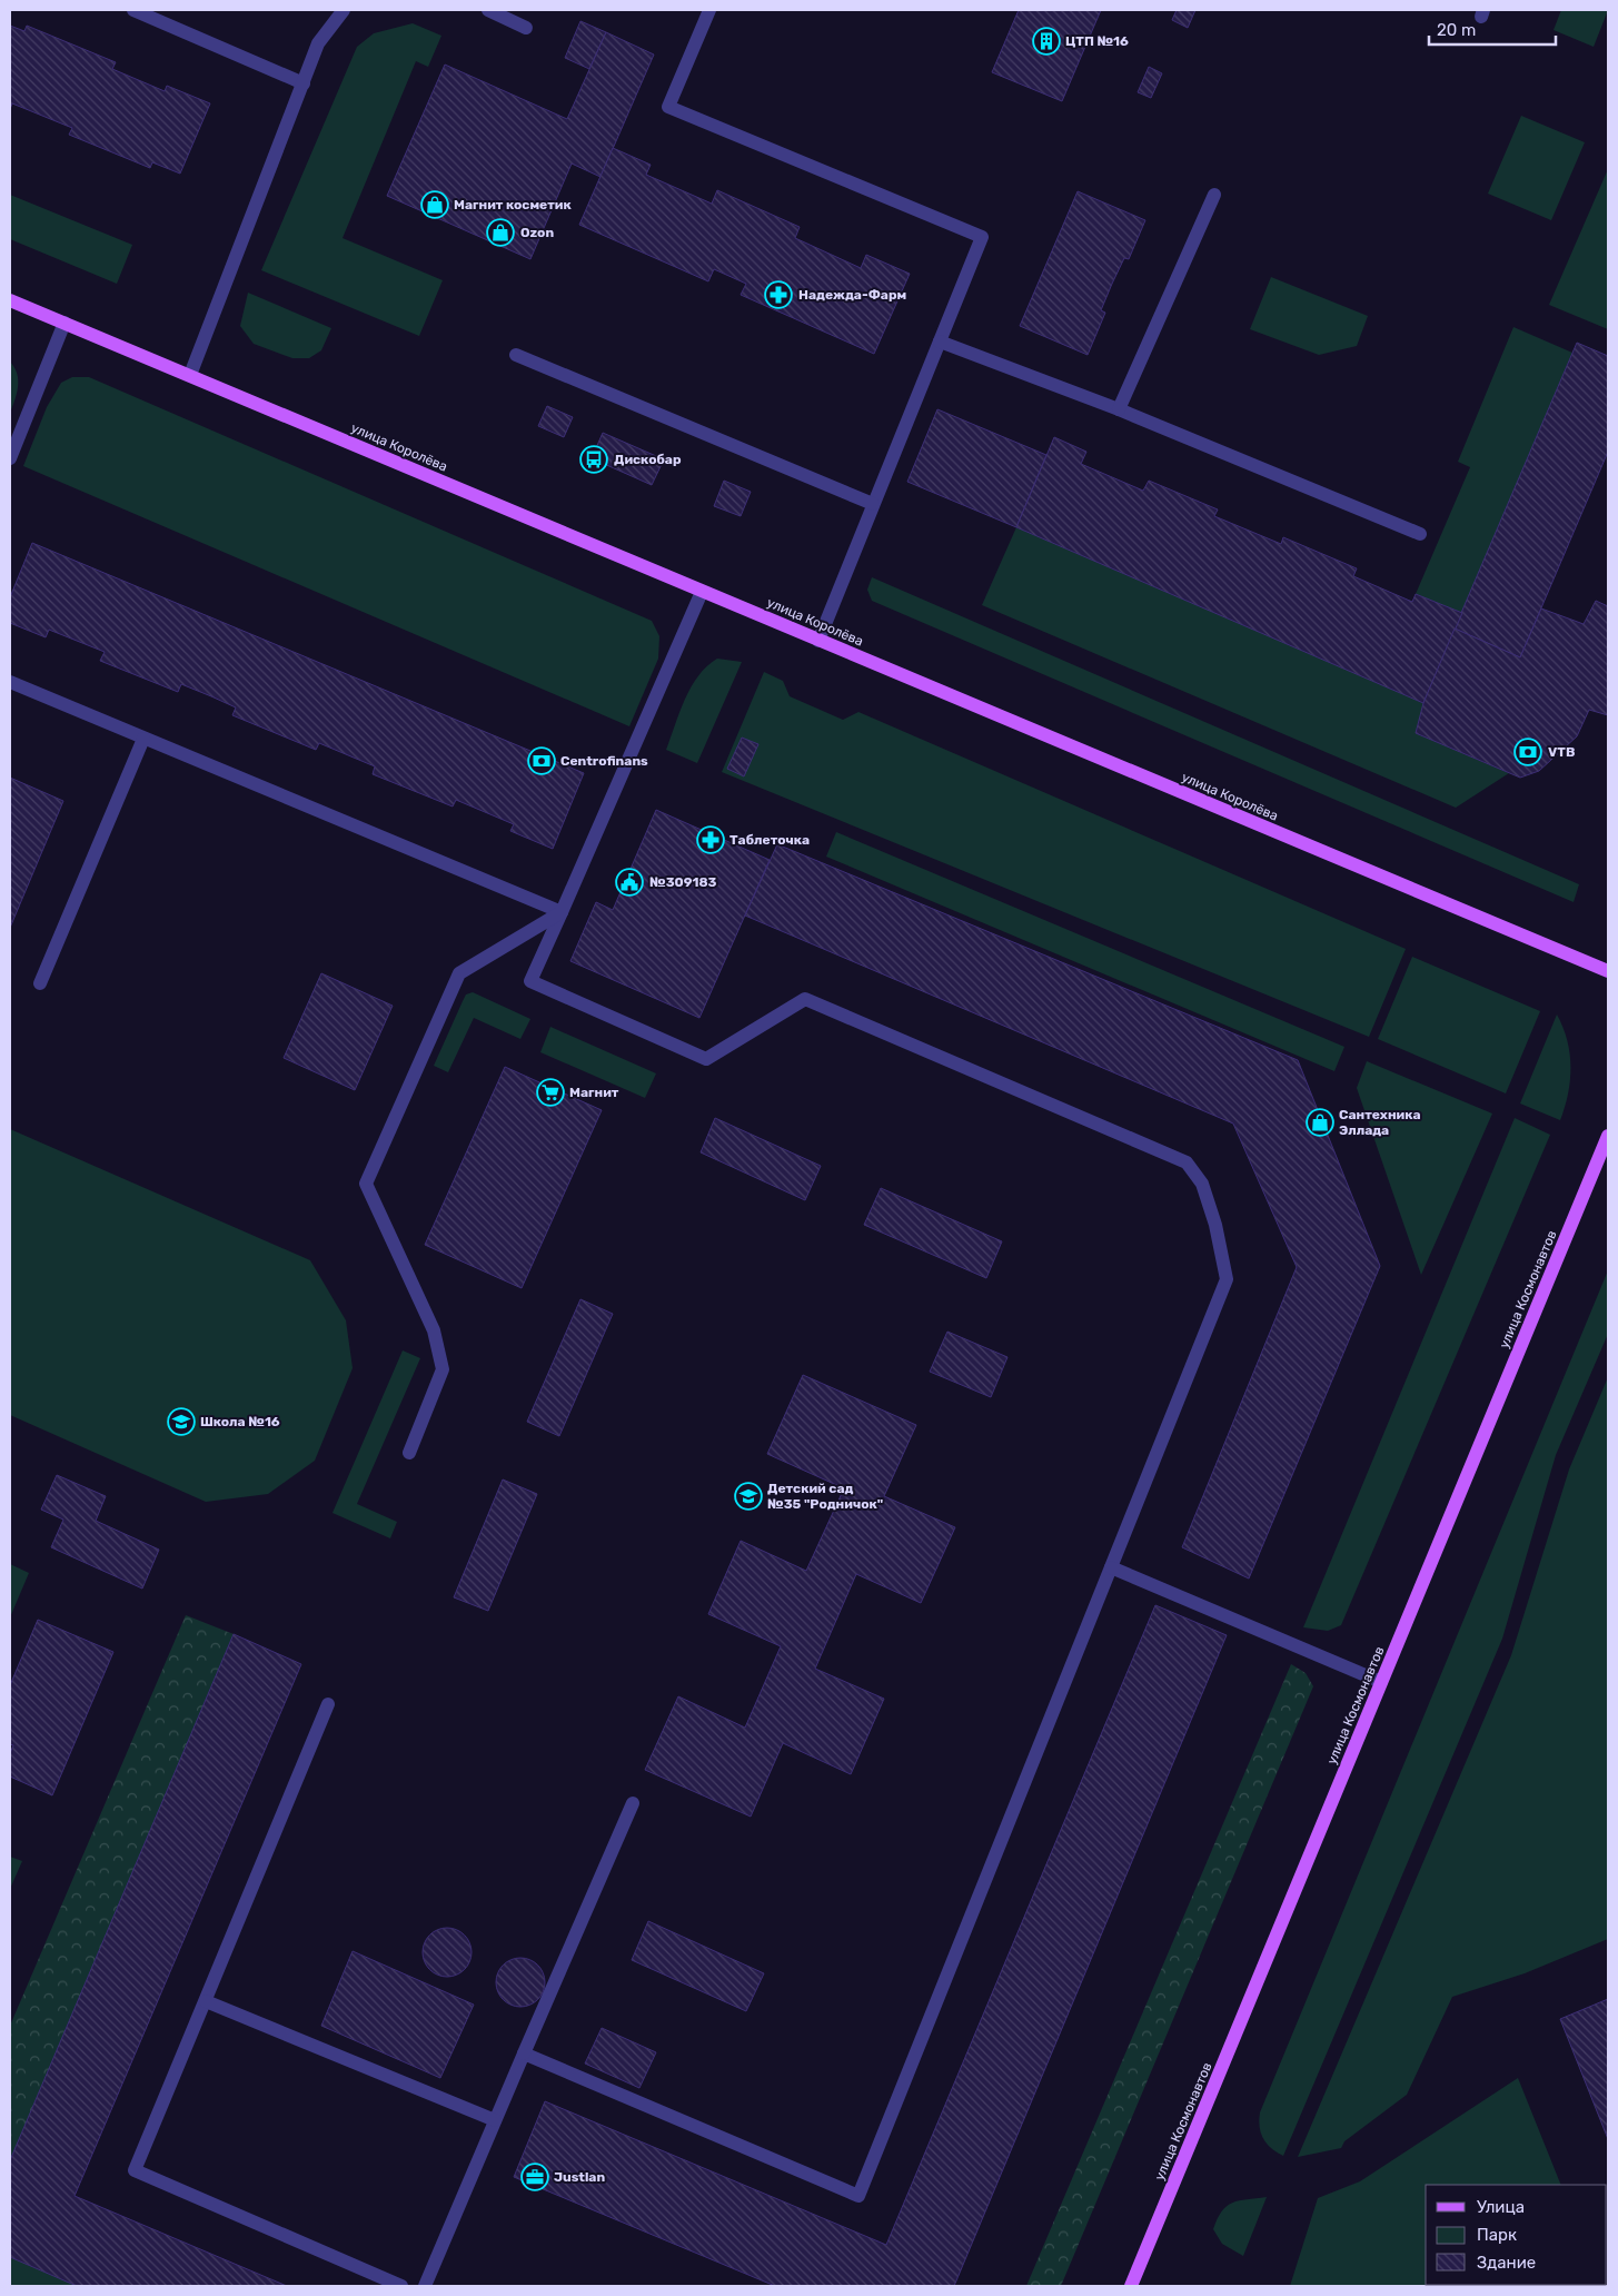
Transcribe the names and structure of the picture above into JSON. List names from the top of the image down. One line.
{"streets":{"main road":["улица Королёва","улица Космонавтов"]},"places":{"building":["ЦТП №16"],"shop":["Магнит косметик","Ozon","Сантехника Эллада"],"pharmacy":["Надежда-Фарм","Таблеточка"],"bus stop":["Дискобар"],"bank":["VTB","Centrofinans"],"public building":["№309183"],"supermarket":["Магнит"],"school or university":["Школа №16","Детский сад №35 \"Родничок\""],"office":["Justlan"]},"legend":["Улица","Парк","Здание"],"scale_bar":"20 m"}
